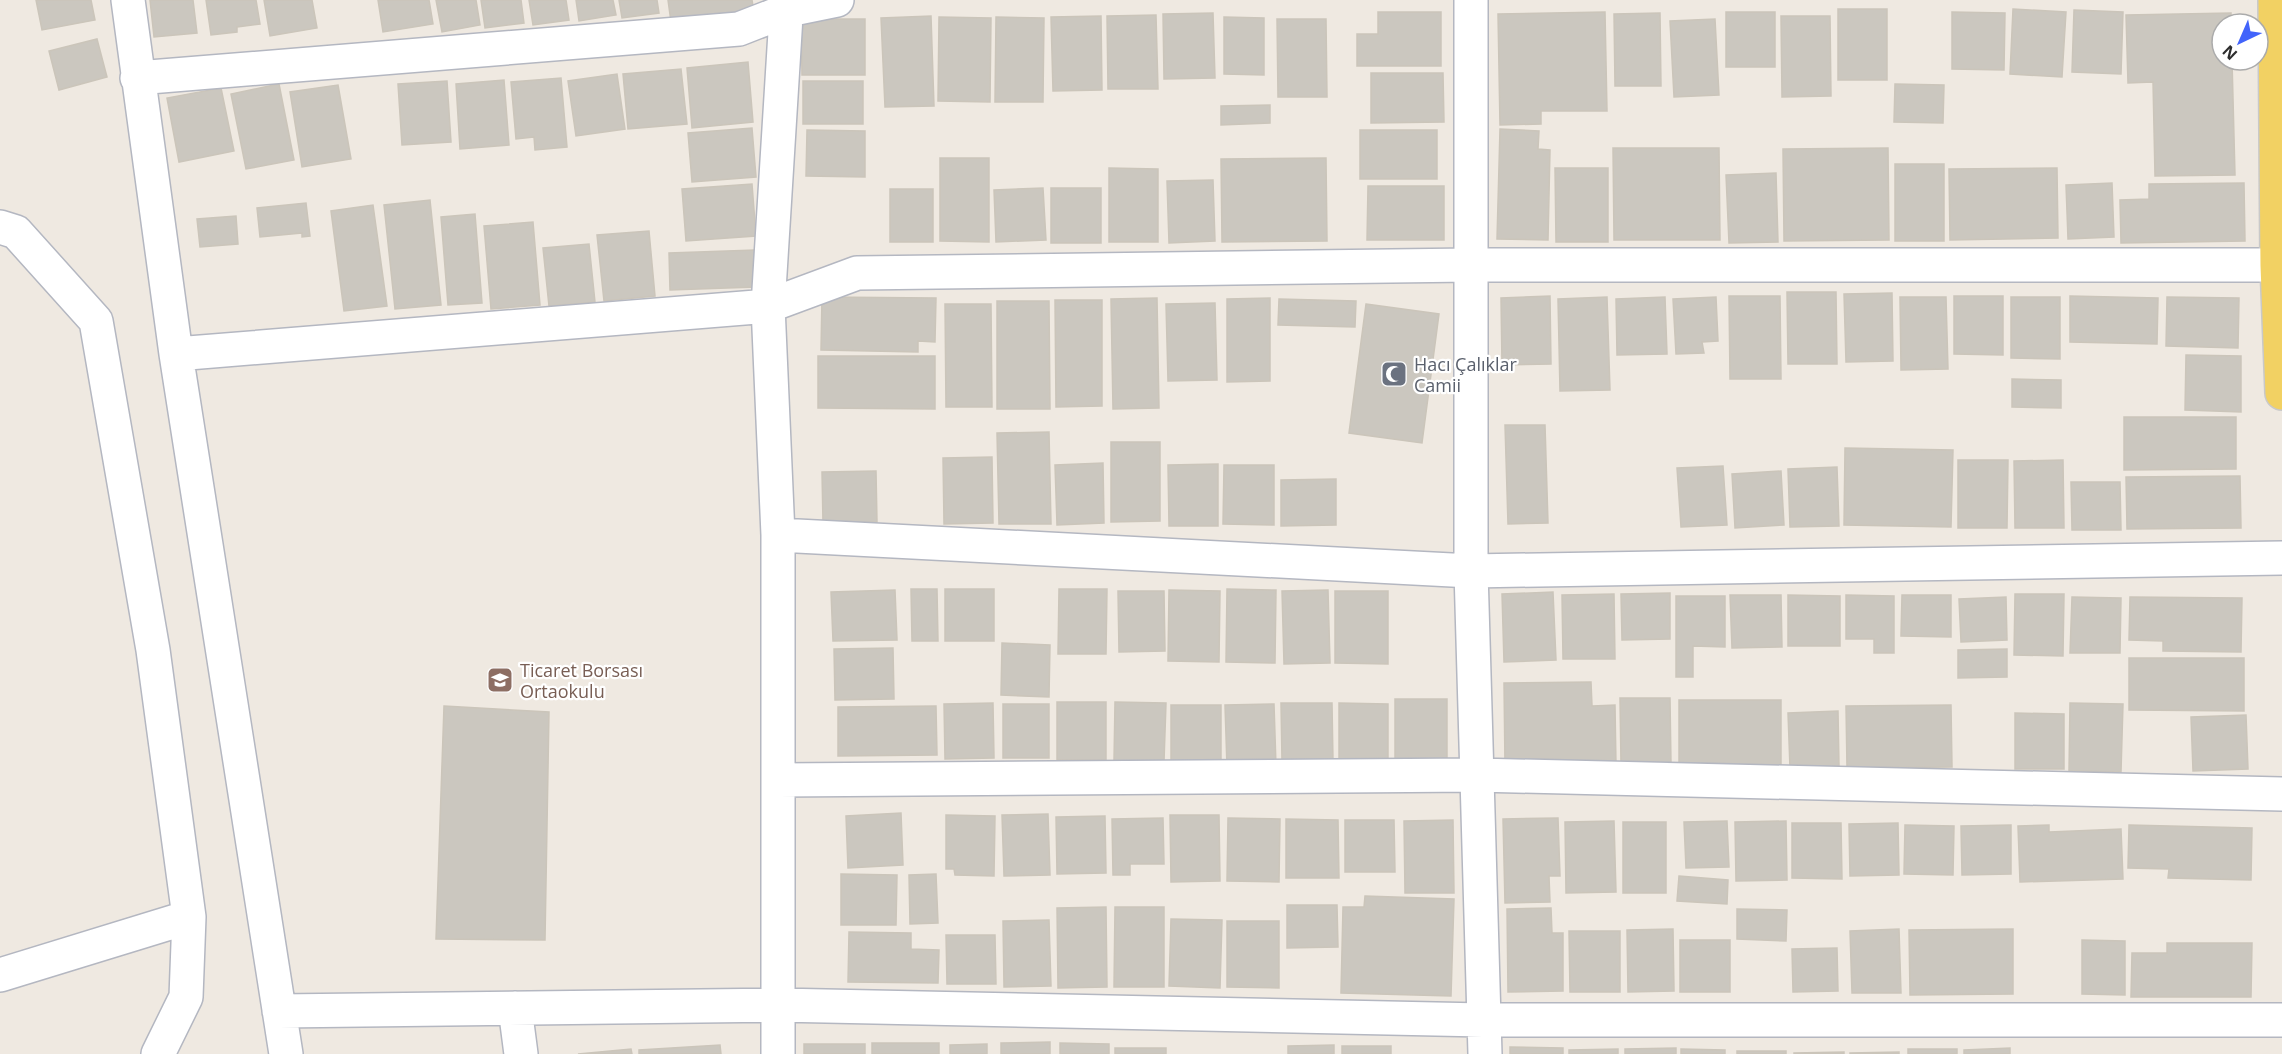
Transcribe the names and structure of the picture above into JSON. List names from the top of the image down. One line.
{"places":{"mosque":["Hacı Çalıklar Camii"],"school or university":["Ticaret Borsası Ortaokulu"]},"north":"bottom left"}
